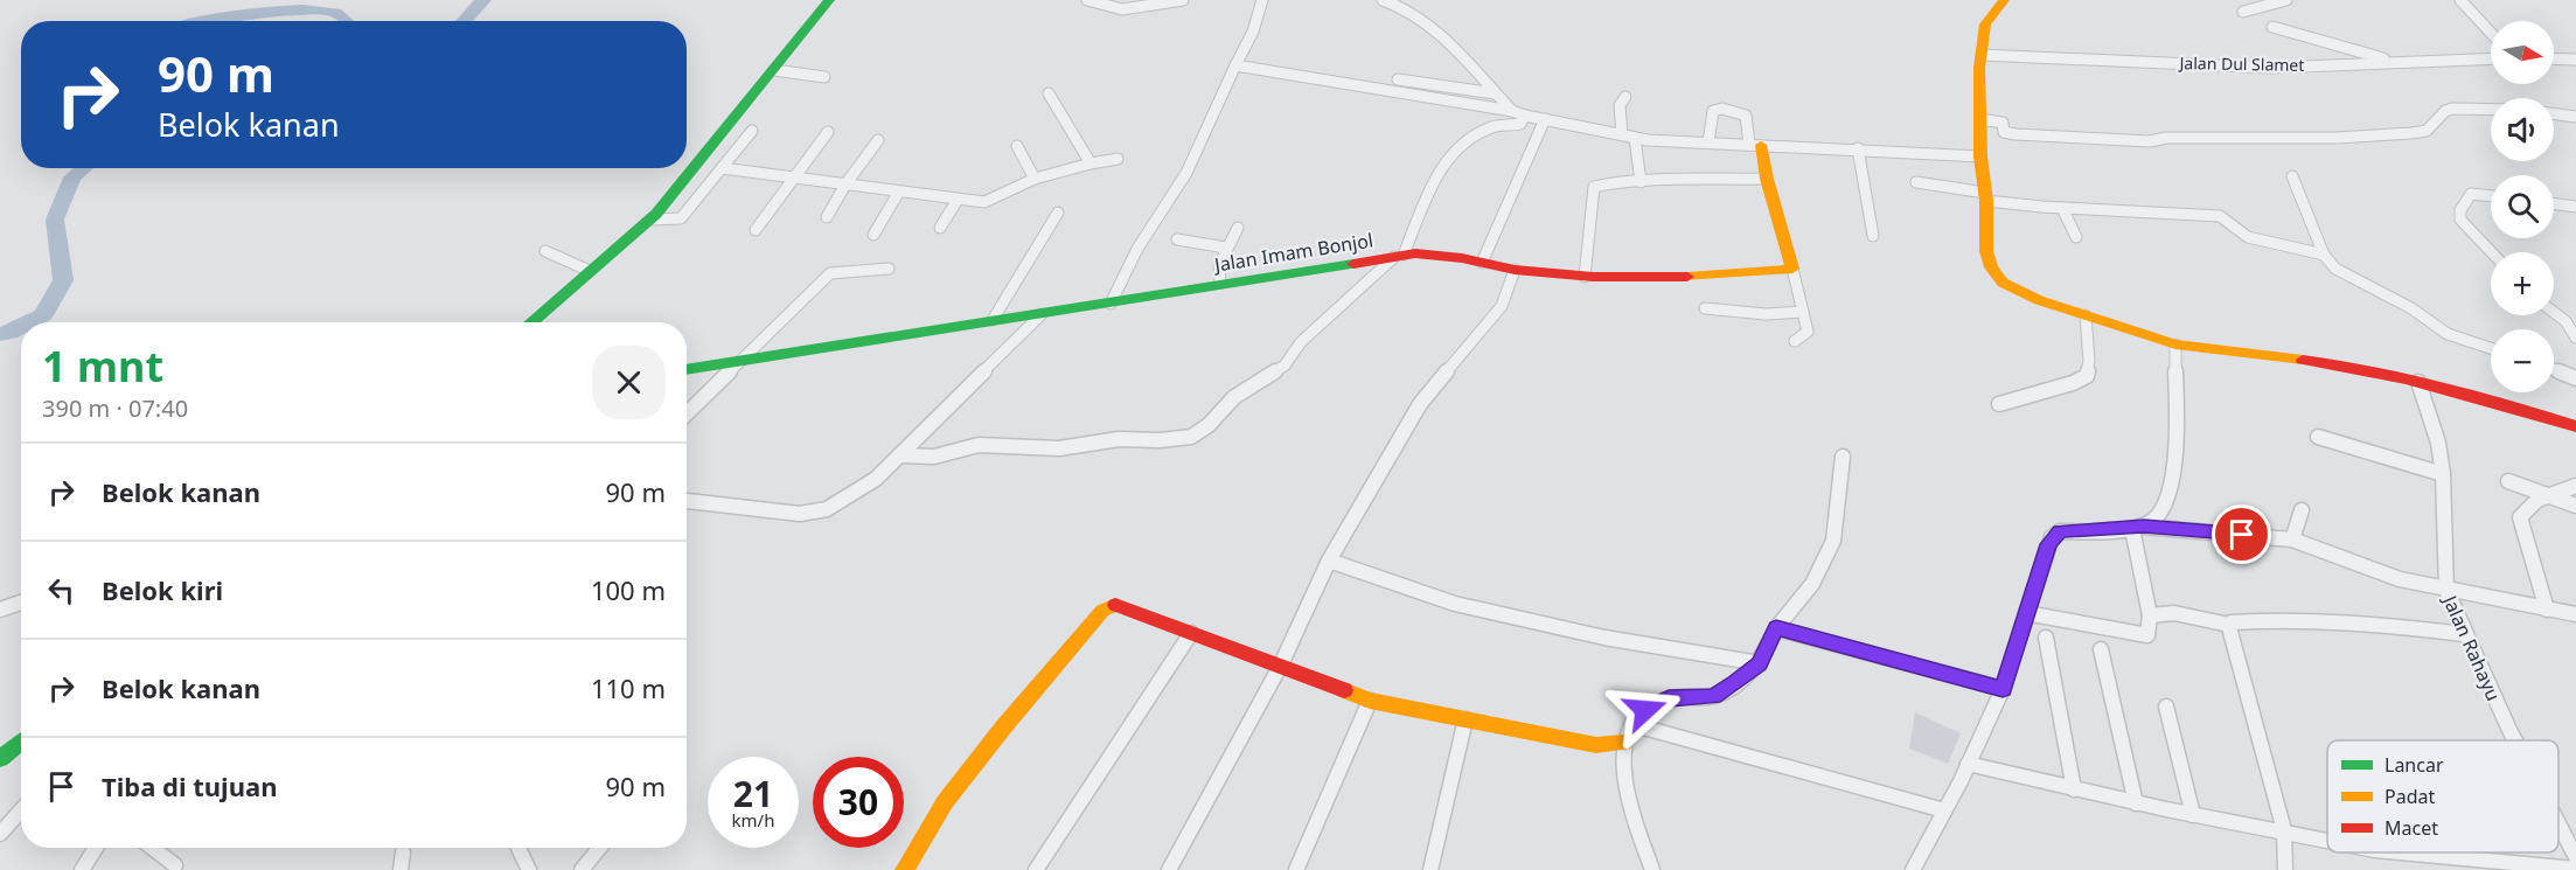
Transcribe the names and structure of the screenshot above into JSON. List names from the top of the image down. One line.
{"streets":{"street":["Jalan Dul Slamet","Jalan Imam Bonjol","Jalan Rahayu"]},"legend":["Lancar","Padat","Macet"],"north":"right","page":{"map_buttons":["+","−"],"turn":["90 m","Belok kanan"],"heading":["1 mnt","390 m · 07:40"],"list":[{"name":"Belok kanan","value":"90 m"},{"name":"Belok kiri","value":"100 m"},{"name":"Belok kanan","value":"110 m"},{"name":"Tiba di tujuan","value":"90 m"}],"speed":"21 km/h","limit":"30"}}
